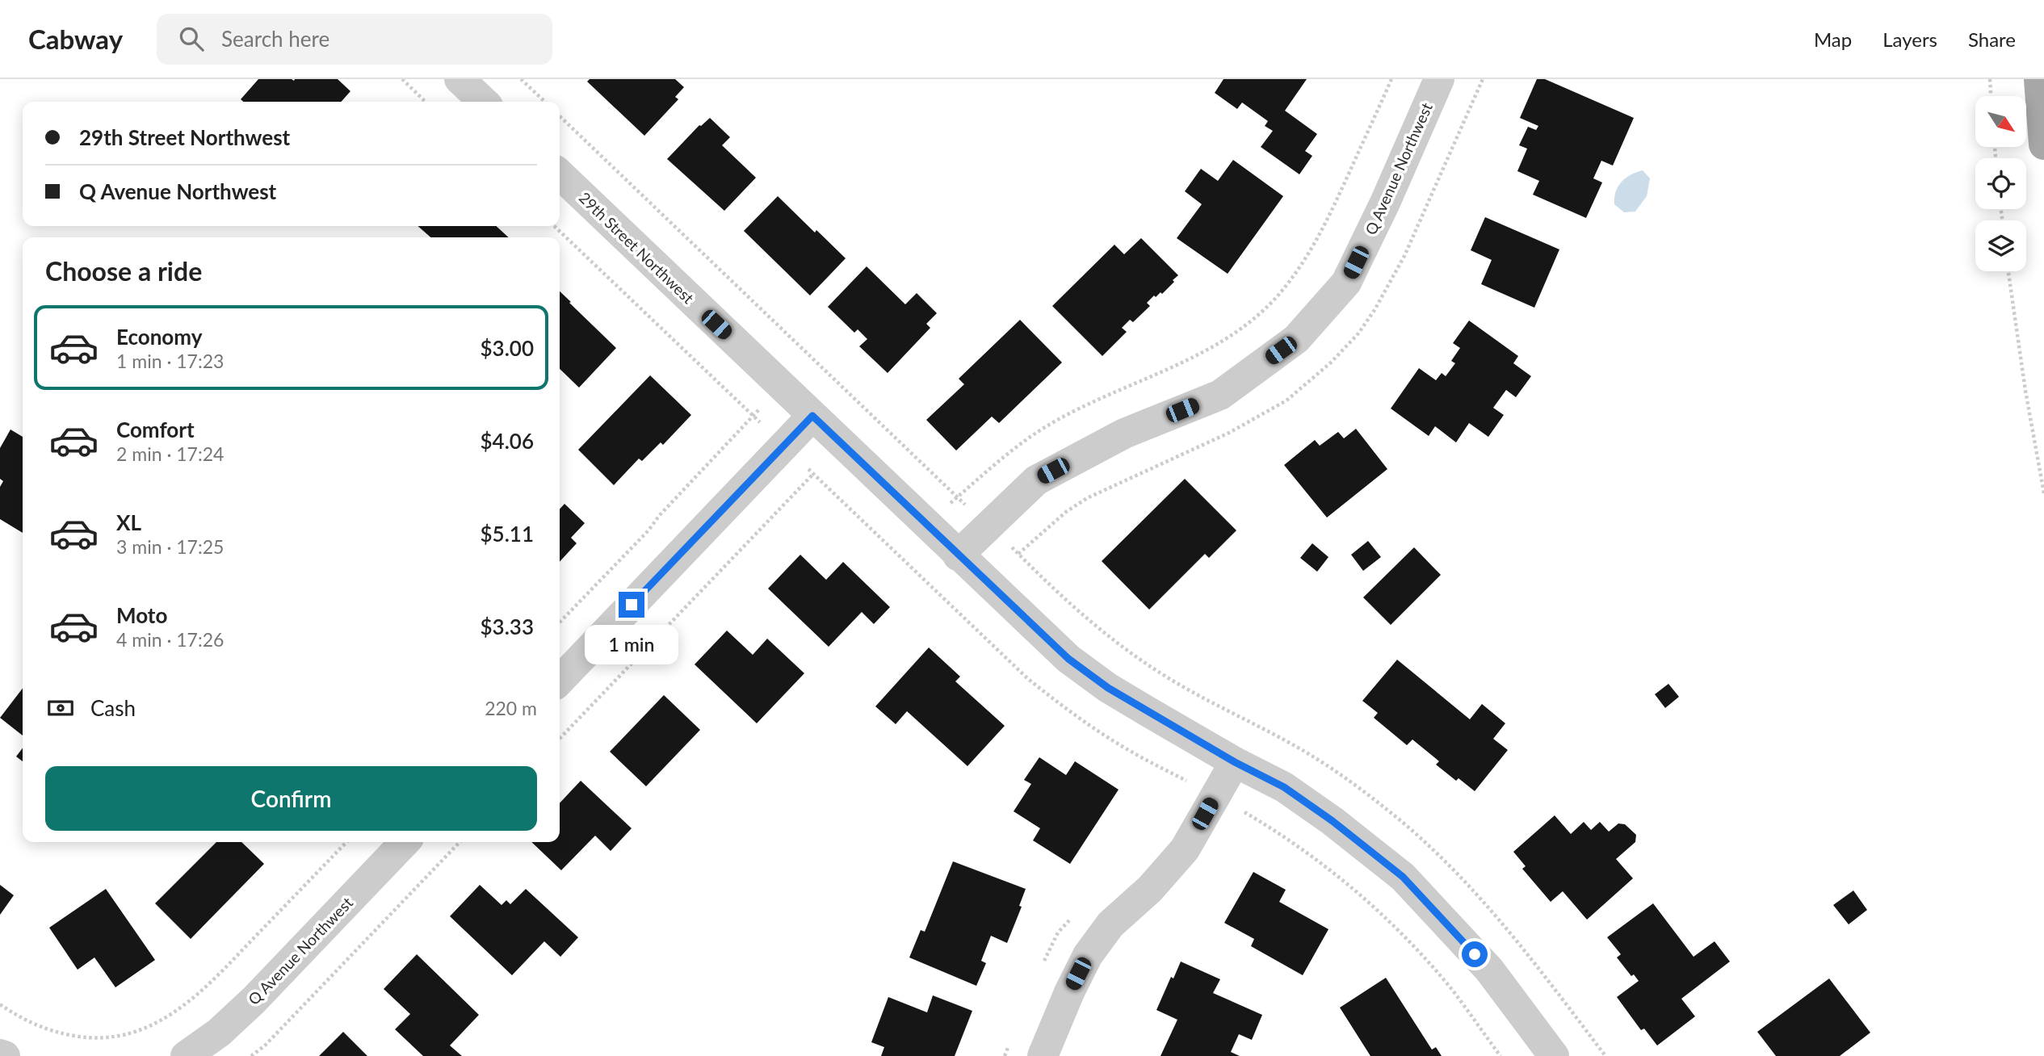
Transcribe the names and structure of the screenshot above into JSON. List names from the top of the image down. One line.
{"streets":{"street":["Q Avenue Northwest","29th Street Northwest"]},"crossings":[["Q Avenue Northwest","29th Street Northwest"]],"north":"bottom right","page":{"header":"Cabway","search":"Search here","nav":["Map","Layers","Share"],"banner":["29th Street Northwest","Q Avenue Northwest"],"heading":"Choose a ride","list":[{"name":"Economy","note":"1 min · 17:23","value":"$3.00"},{"name":"Comfort","note":"2 min · 17:24","value":"$4.06"},{"name":"XL","note":"3 min · 17:25","value":"$5.11"},{"name":"Moto","note":"4 min · 17:26","value":"$3.33"}],"bubble":"1 min","pay":["Cash","220 m"],"buttons":"Confirm"}}
